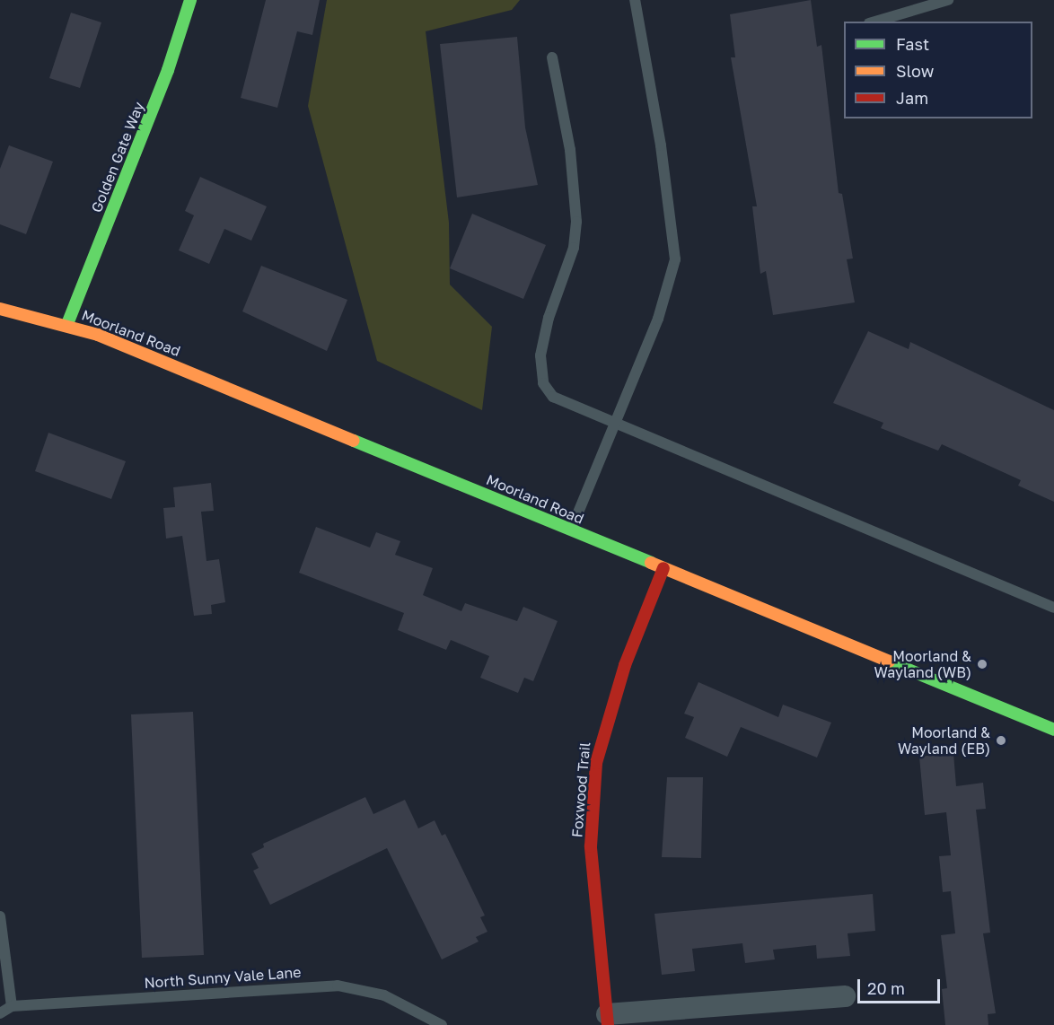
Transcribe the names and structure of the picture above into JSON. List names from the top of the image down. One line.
{"streets":{"street":["Golden Gate Way","Moorland Road","Foxwood Trail"],"lane":["North Sunny Vale Lane"]},"crossings":[["Golden Gate Way","Moorland Road"],["Moorland Road","Foxwood Trail"]],"places":["Moorland & Wayland (WB)","Moorland & Wayland (EB)"],"legend":["Fast","Slow","Jam"],"scale_bar":"20 m"}
